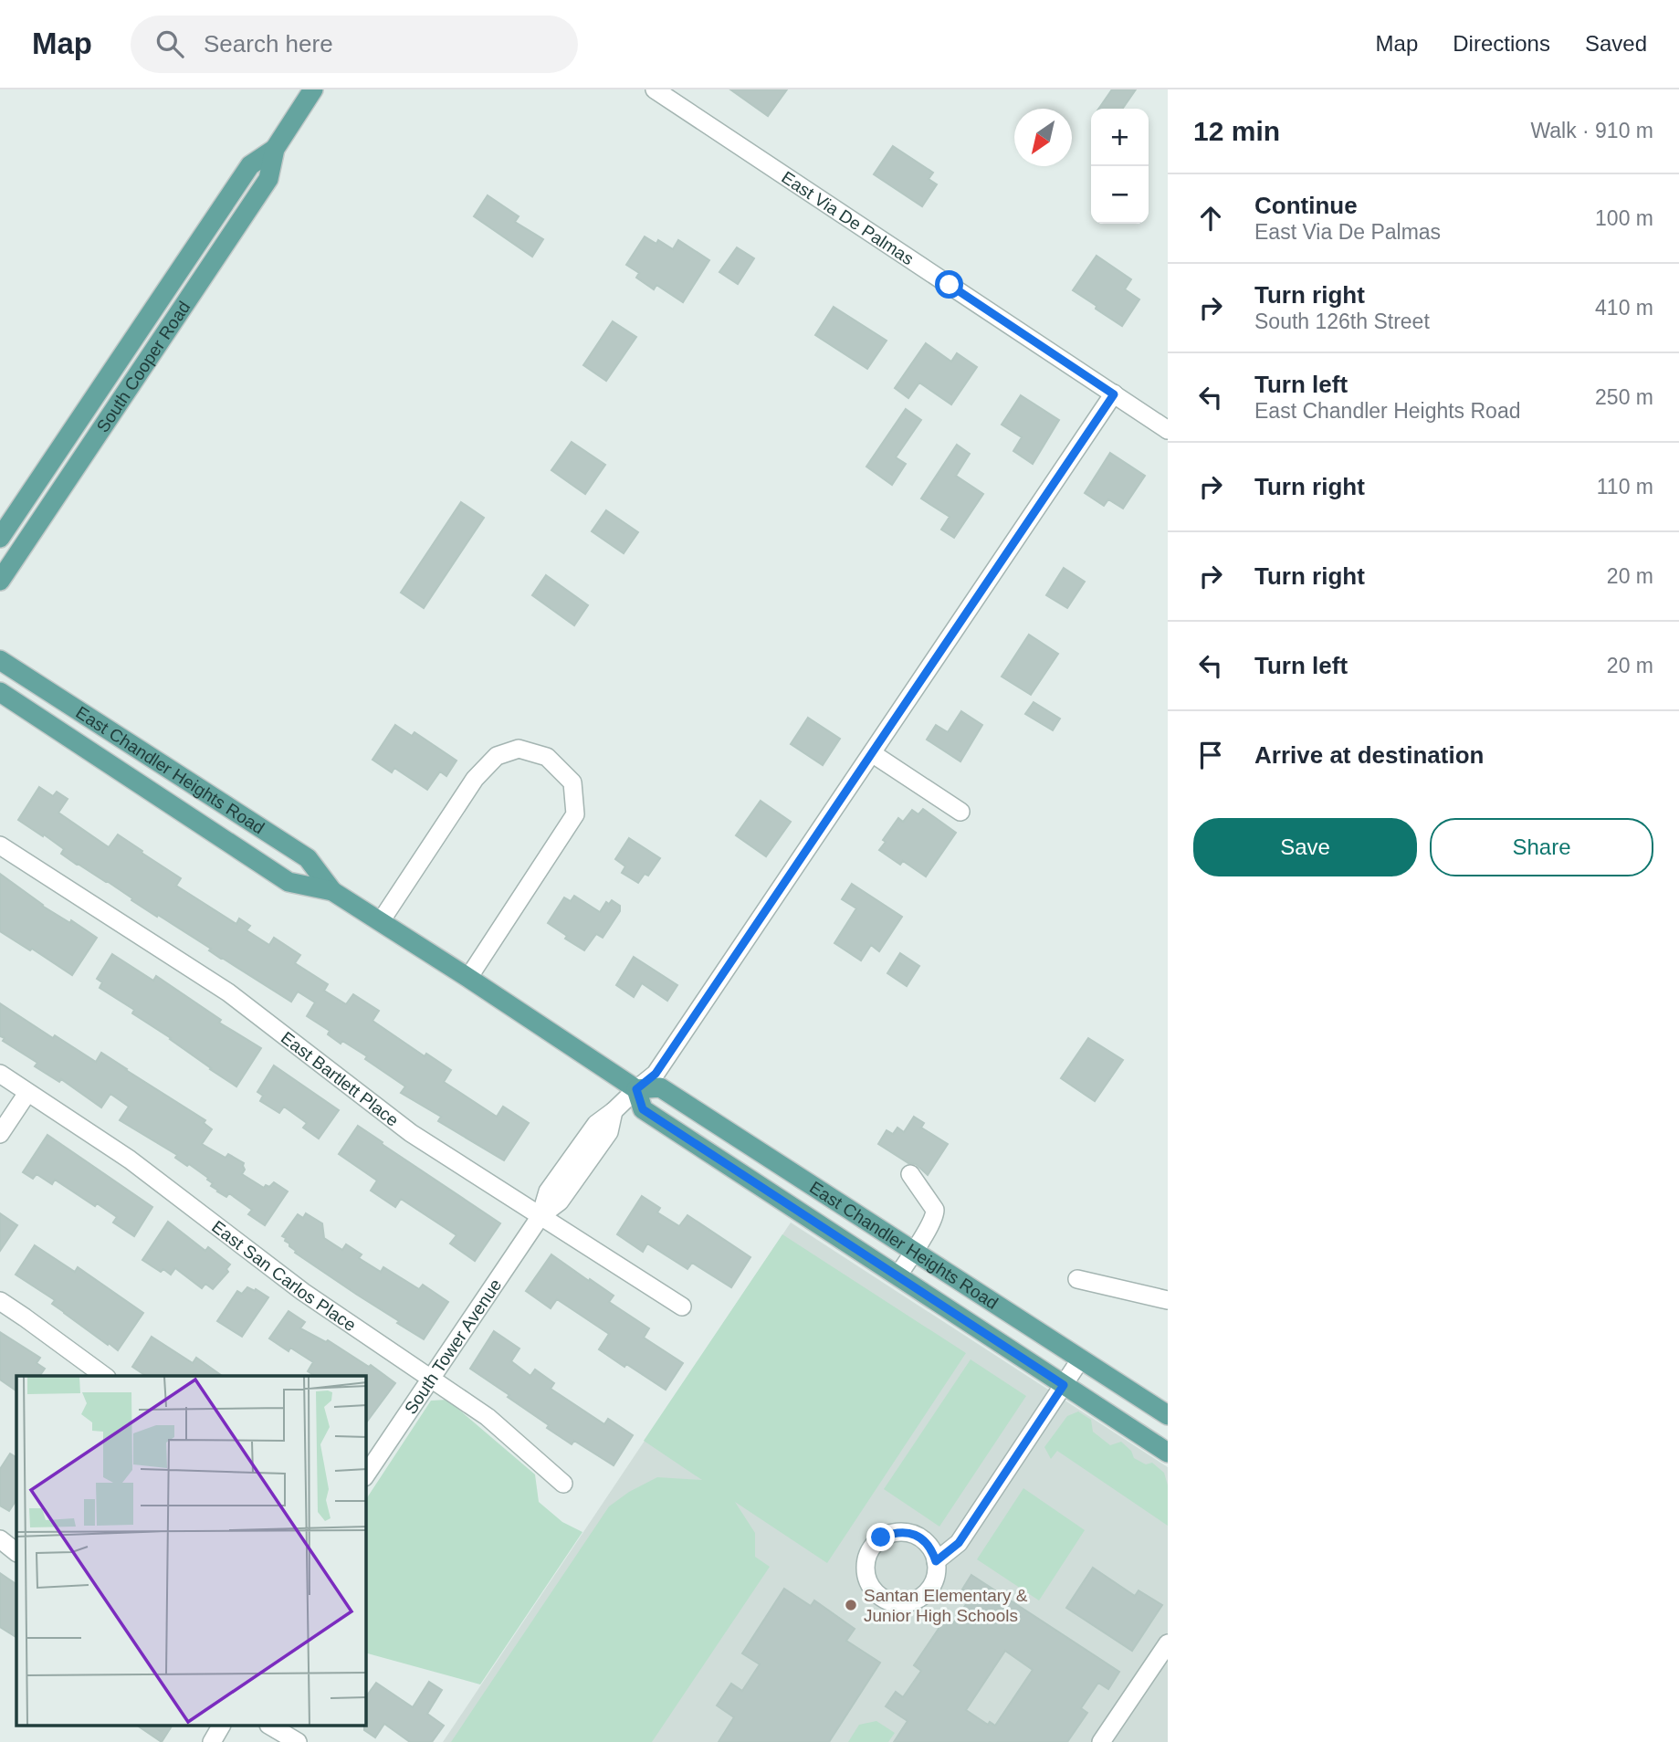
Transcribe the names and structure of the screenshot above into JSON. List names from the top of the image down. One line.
{"streets":{"main road":["South Cooper Road","East Chandler Heights Road"],"street":["East Via De Palmas","East Bartlett Place","East San Carlos Place","South Tower Avenue"]},"crossings":[["East Via De Palmas","South Tower Avenue"],["East Chandler Heights Road","South Tower Avenue"],["East Bartlett Place","South Tower Avenue"],["East San Carlos Place","South Tower Avenue"]],"places":["Santan Elementary & Junior High Schools"],"north":"bottom left","page":{"header":"Map","search":"Search here","nav":["Map","Directions","Saved"],"heading":["12 min","Walk · 910 m"],"map_buttons":["+","−"],"list":[["Continue","East Via De Palmas","100 m"],["Turn right","South 126th Street","410 m"],["Turn left","East Chandler Heights Road","250 m"],["Turn right","110 m"],["Turn right","20 m"],["Turn left","20 m"],"Arrive at destination"],"buttons":["Save","Share"]}}
